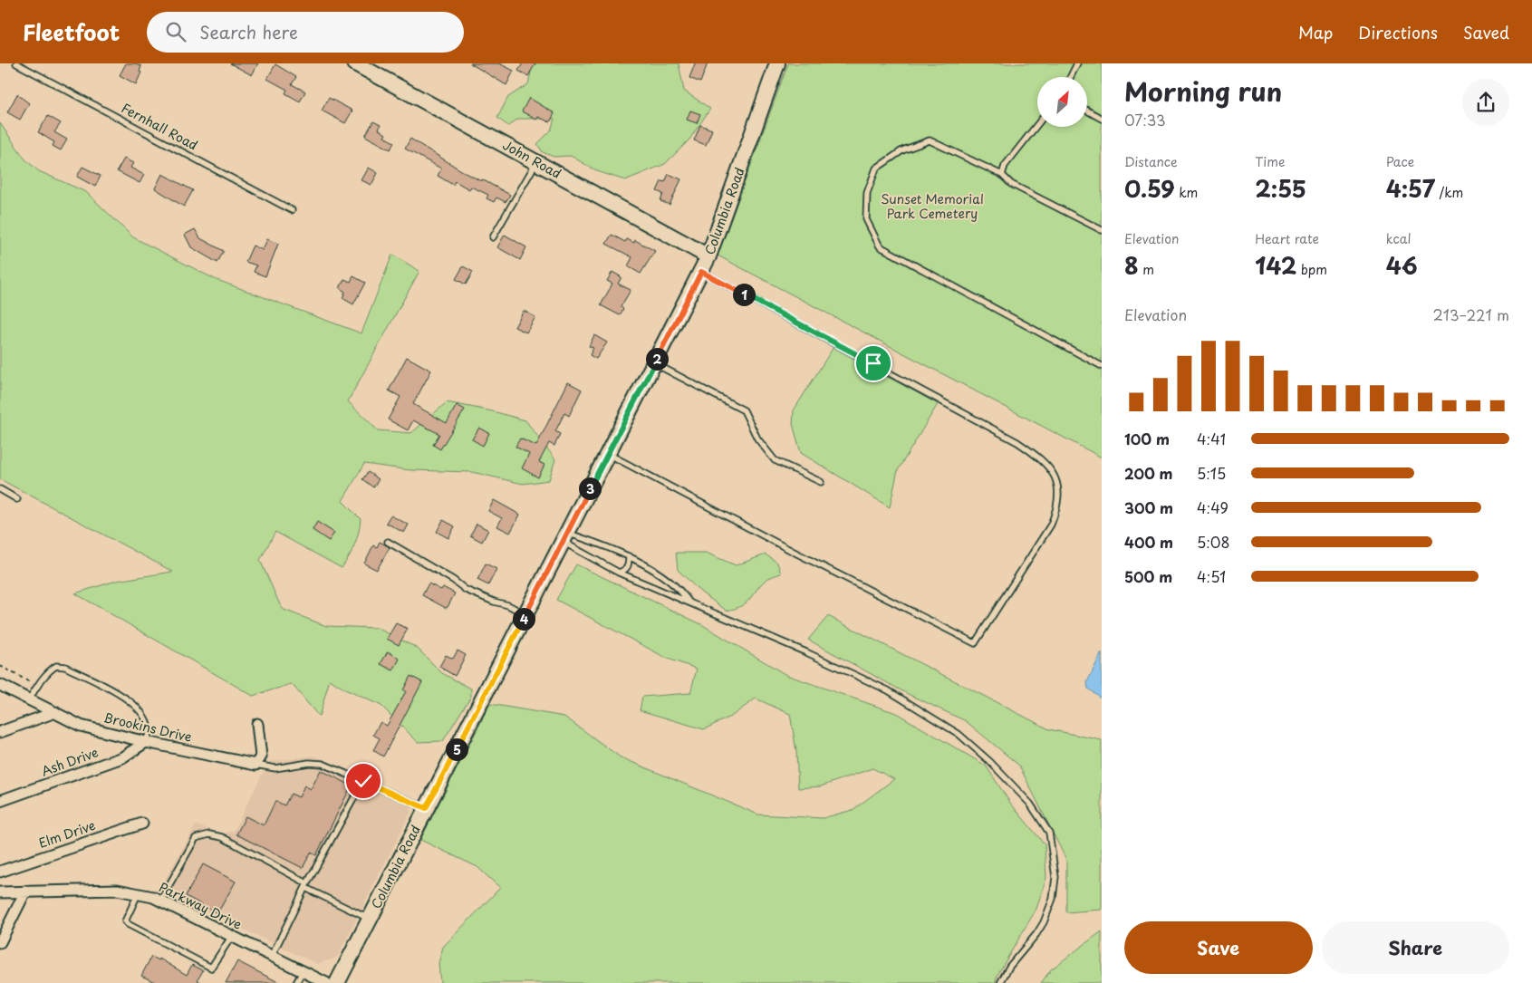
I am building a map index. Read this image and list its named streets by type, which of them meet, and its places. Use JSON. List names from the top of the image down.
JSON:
{
  "streets": {
    "main road": ["John Road", "Columbia Road"],
    "street": [
      "Brookins Drive",
      "Ash Drive",
      "Elm Drive",
      "Parkway Drive"
    ],
    "lane": ["Fernhall Road"]
  },
  "crossings": [
    ["John Road", "Columbia Road"],
    ["Brookins Drive", "Ash Drive"]
  ],
  "parks": ["Sunset Memorial Park Cemetery"],
  "north": "top right",
  "page": {
    "header": "Fleetfoot",
    "search": "Search here",
    "nav": ["Map", "Directions", "Saved"],
    "heading": ["Morning run", "07:33"],
    "stats": [
      ["Distance", "0.59 km"],
      ["Time", "2:55"],
      ["Pace", "4:57 /km"],
      ["Elevation", "8 m"],
      ["Heart rate", "142 bpm"],
      ["kcal", "46"]
    ],
    "pins": [
      "1",
      "2",
      "3",
      "4",
      "5"
    ],
    "chart": ["Elevation", "213–221 m"],
    "list": [
      {
        "name": "100 m",
        "note": "4:41"
      },
      {
        "name": "200 m",
        "note": "5:15"
      },
      {
        "name": "300 m",
        "note": "4:49"
      },
      {
        "name": "400 m",
        "note": "5:08"
      },
      {
        "name": "500 m",
        "note": "4:51"
      }
    ],
    "buttons": ["Save", "Share"]
  }
}
